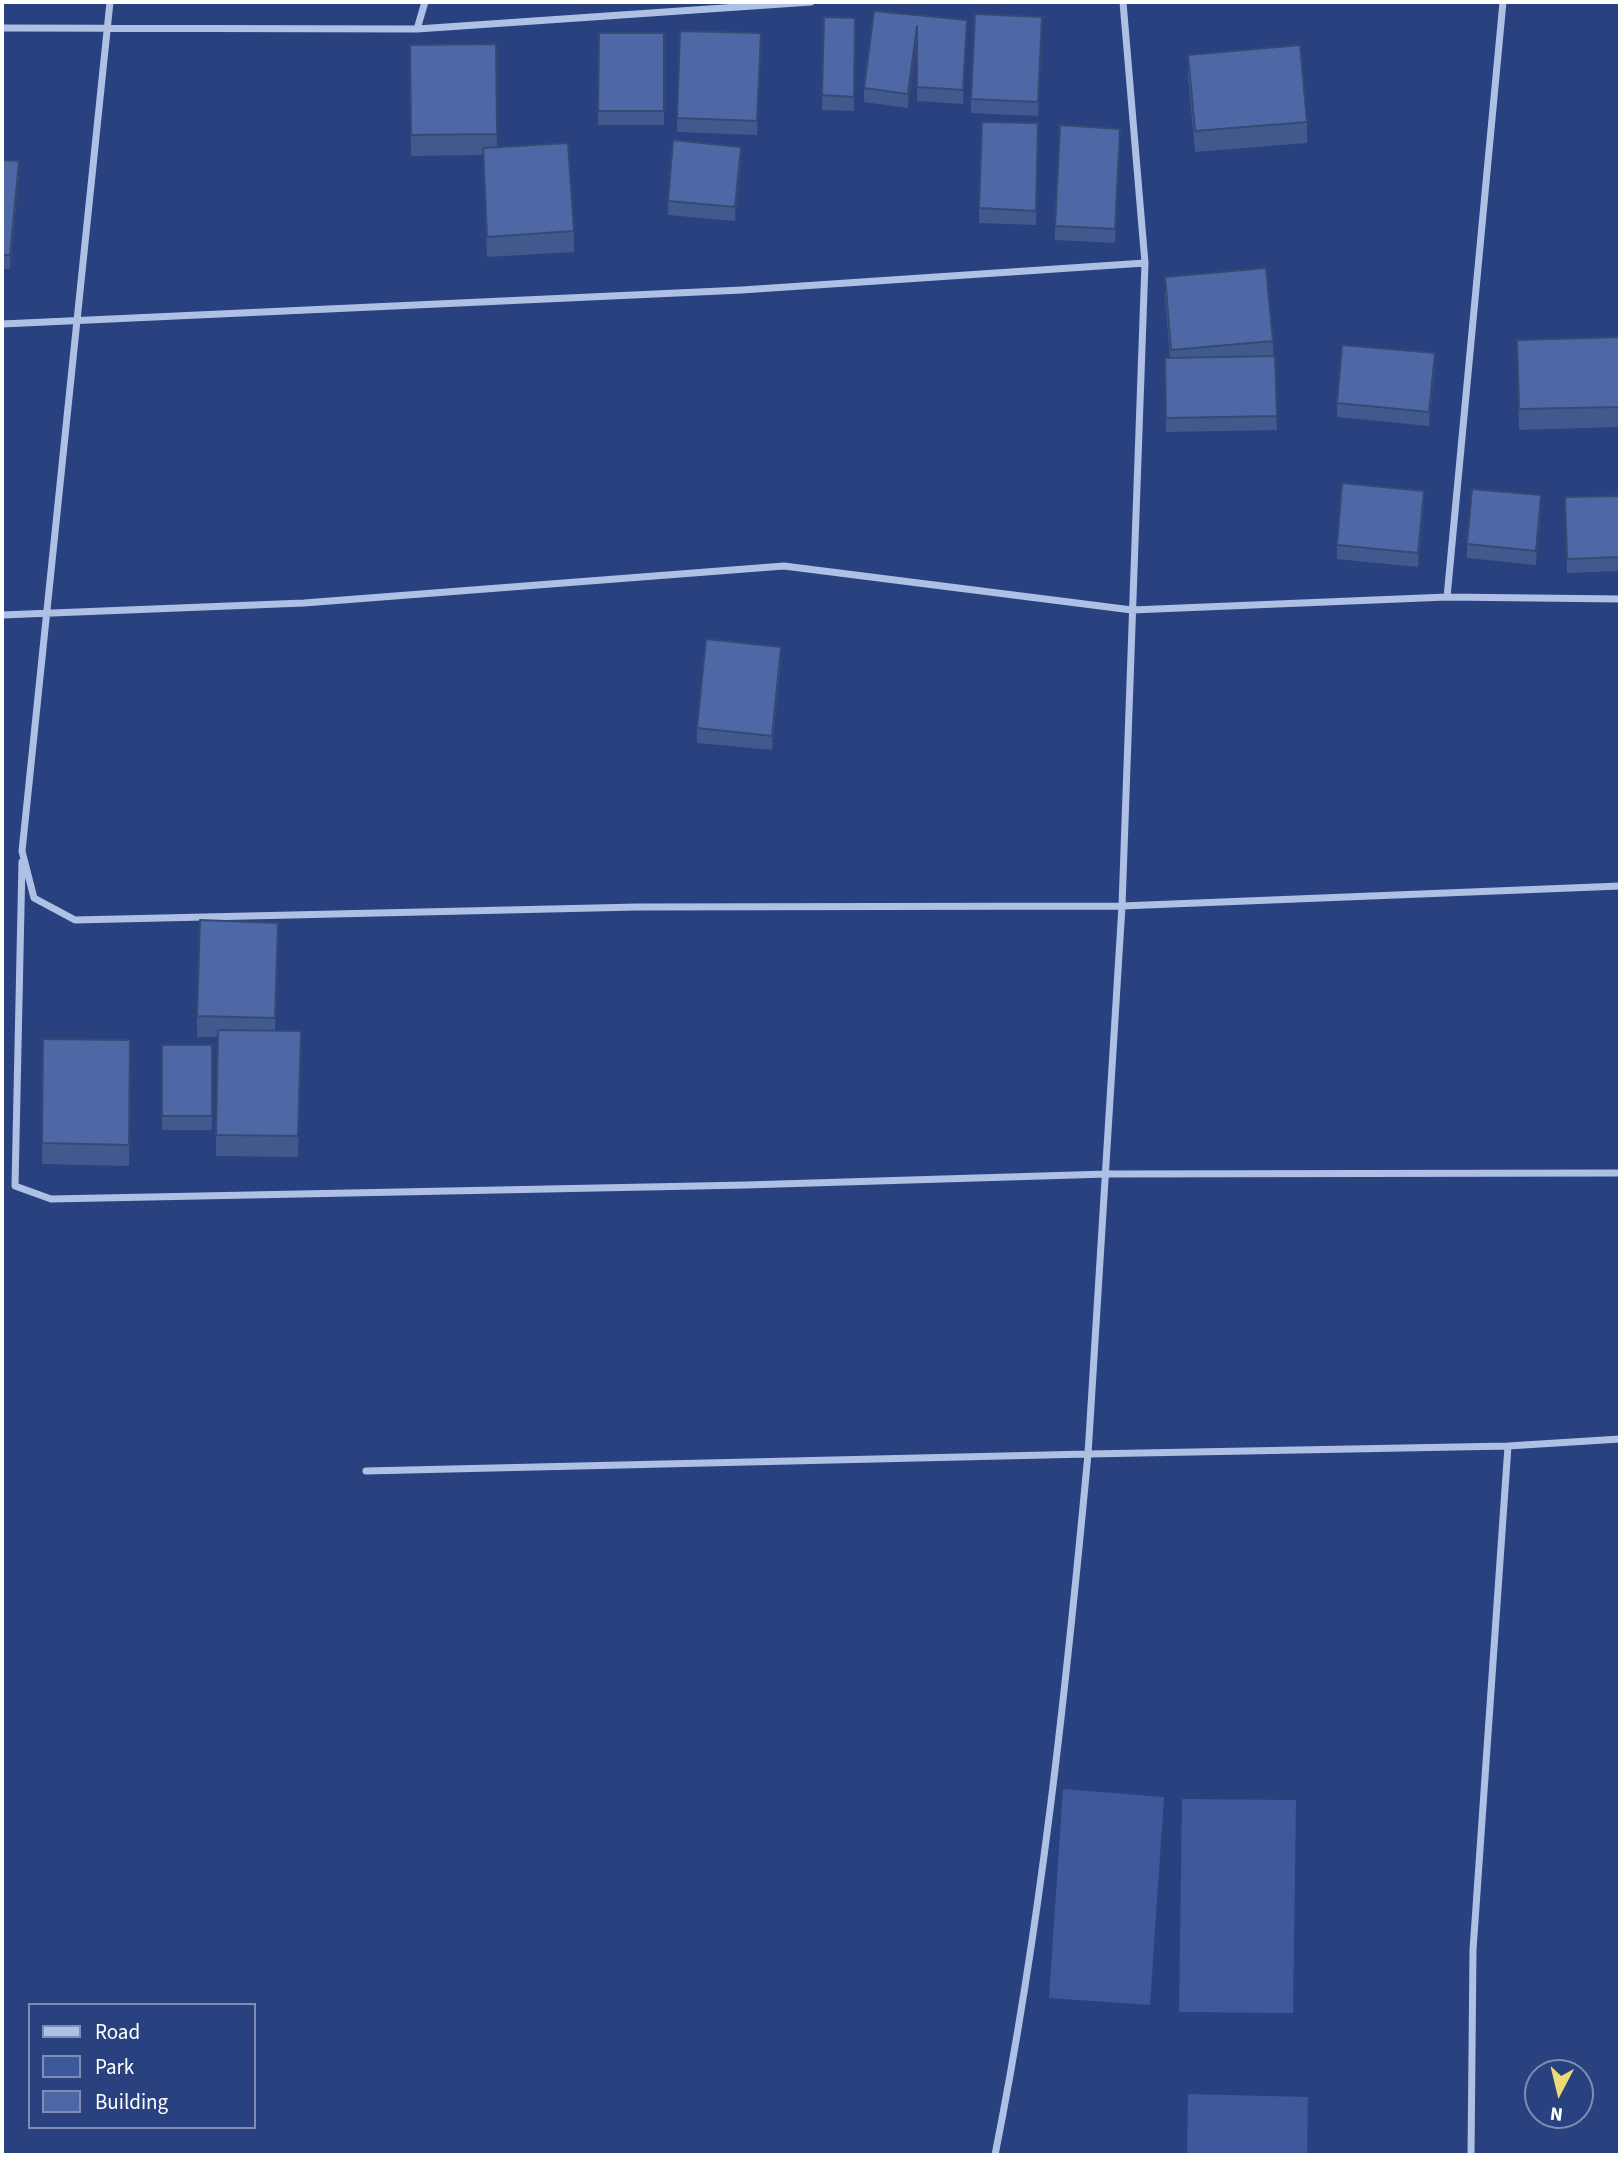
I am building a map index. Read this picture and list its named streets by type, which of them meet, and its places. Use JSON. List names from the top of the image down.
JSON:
{
  "legend": ["Road", "Park", "Building"],
  "north": "bottom"
}
